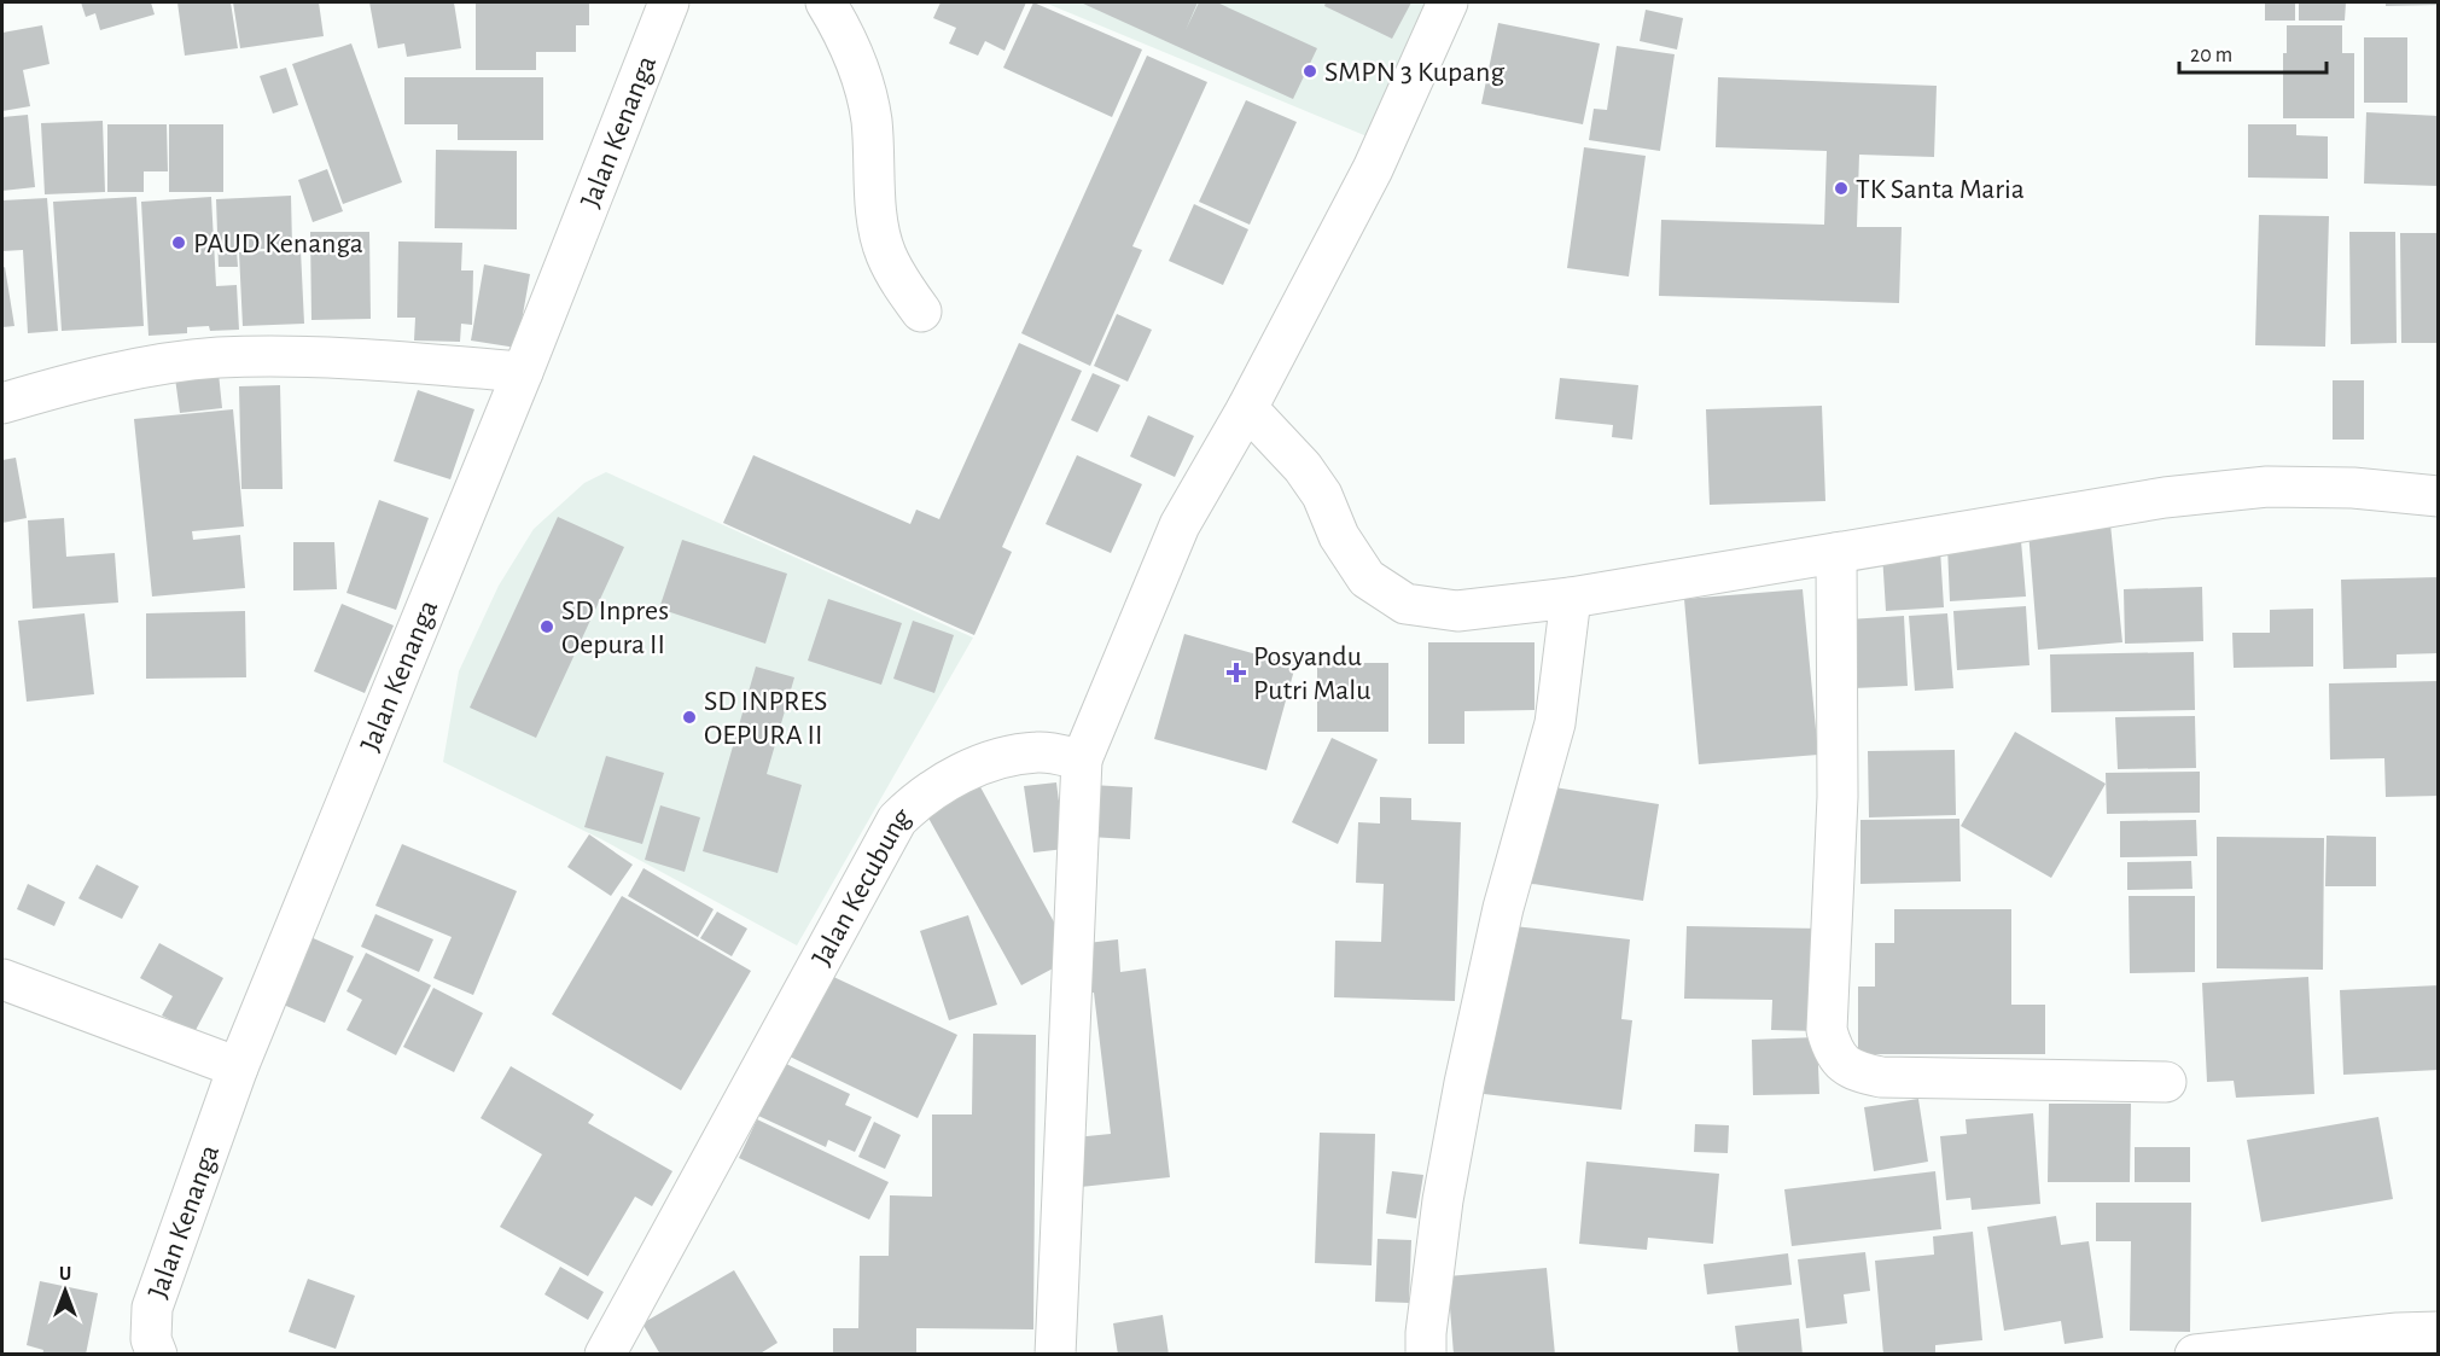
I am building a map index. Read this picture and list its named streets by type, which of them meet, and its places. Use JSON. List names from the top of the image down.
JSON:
{
  "streets": {
    "street": ["Jalan Kenanga", "Jalan Kecubung"]
  },
  "places": {
    "other": [
      "SMPN 3 Kupang",
      "TK Santa Maria",
      "PAUD Kenanga",
      "SD Inpres Oepura II",
      "SD INPRES OEPURA II"
    ],
    "health": ["Posyandu Putri Malu"]
  },
  "scale_bar": "20 m",
  "north": "top"
}
